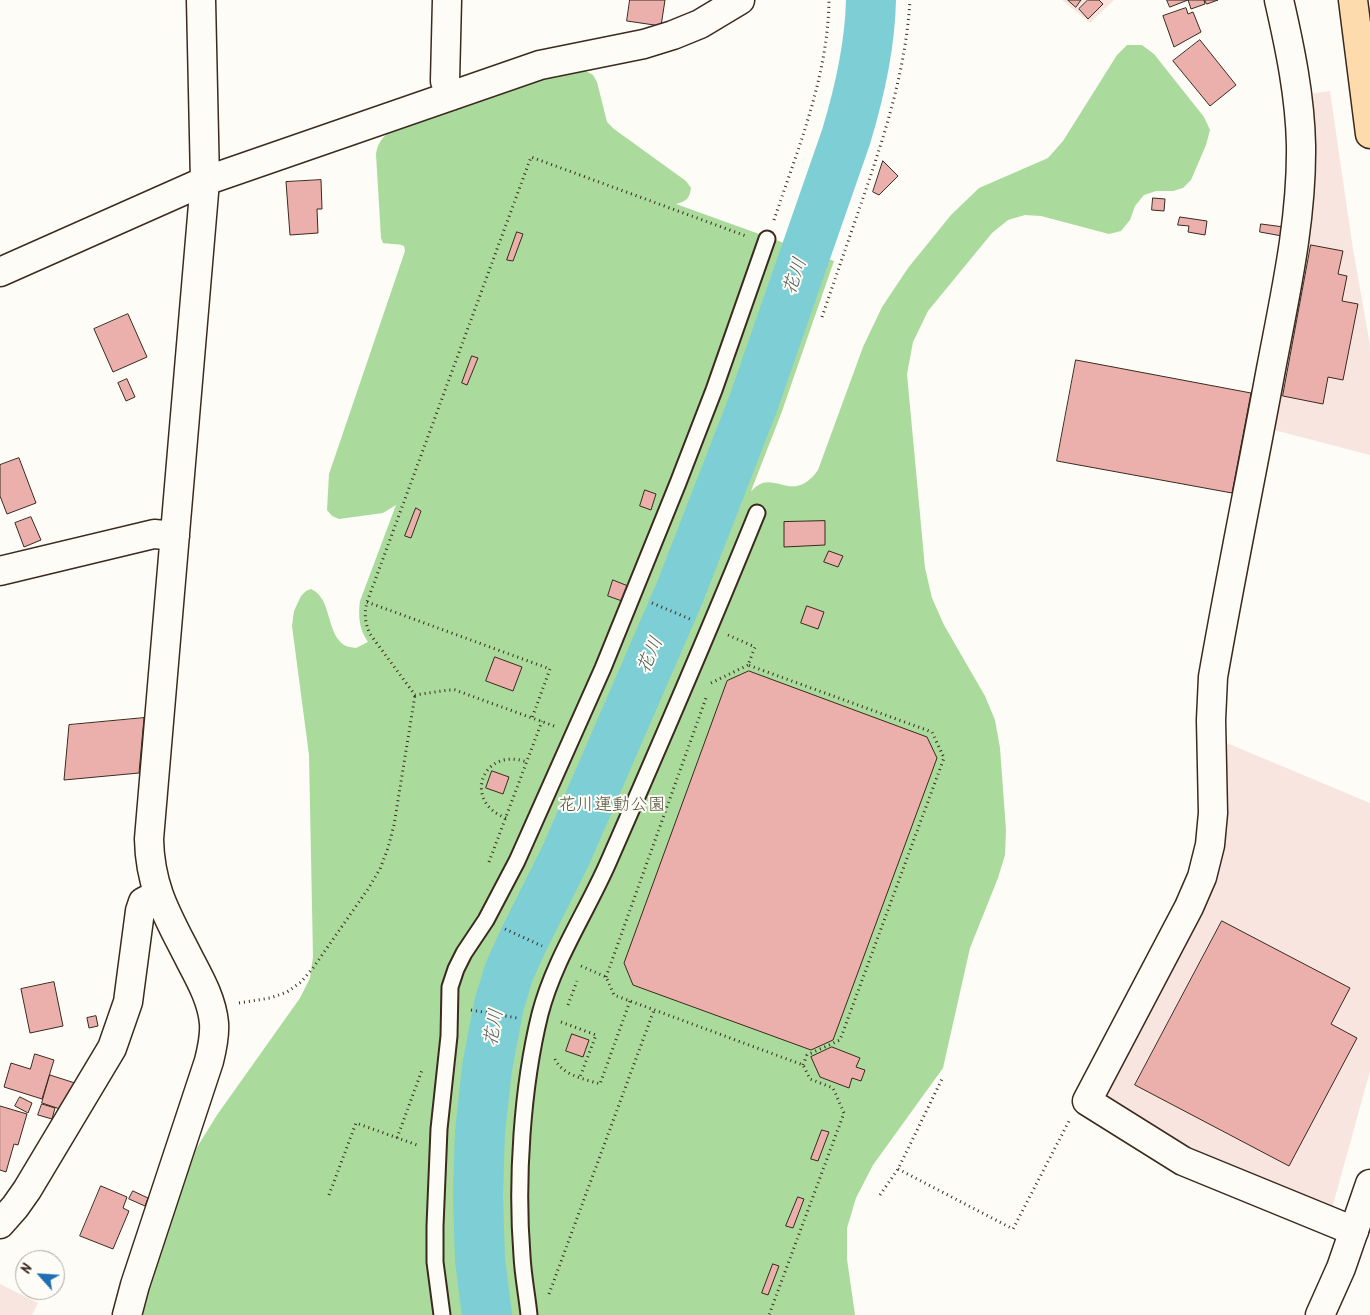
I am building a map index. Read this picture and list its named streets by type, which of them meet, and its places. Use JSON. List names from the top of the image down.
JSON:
{
  "water": ["花川"],
  "parks": ["花川運動公園"],
  "north": "top left"
}
